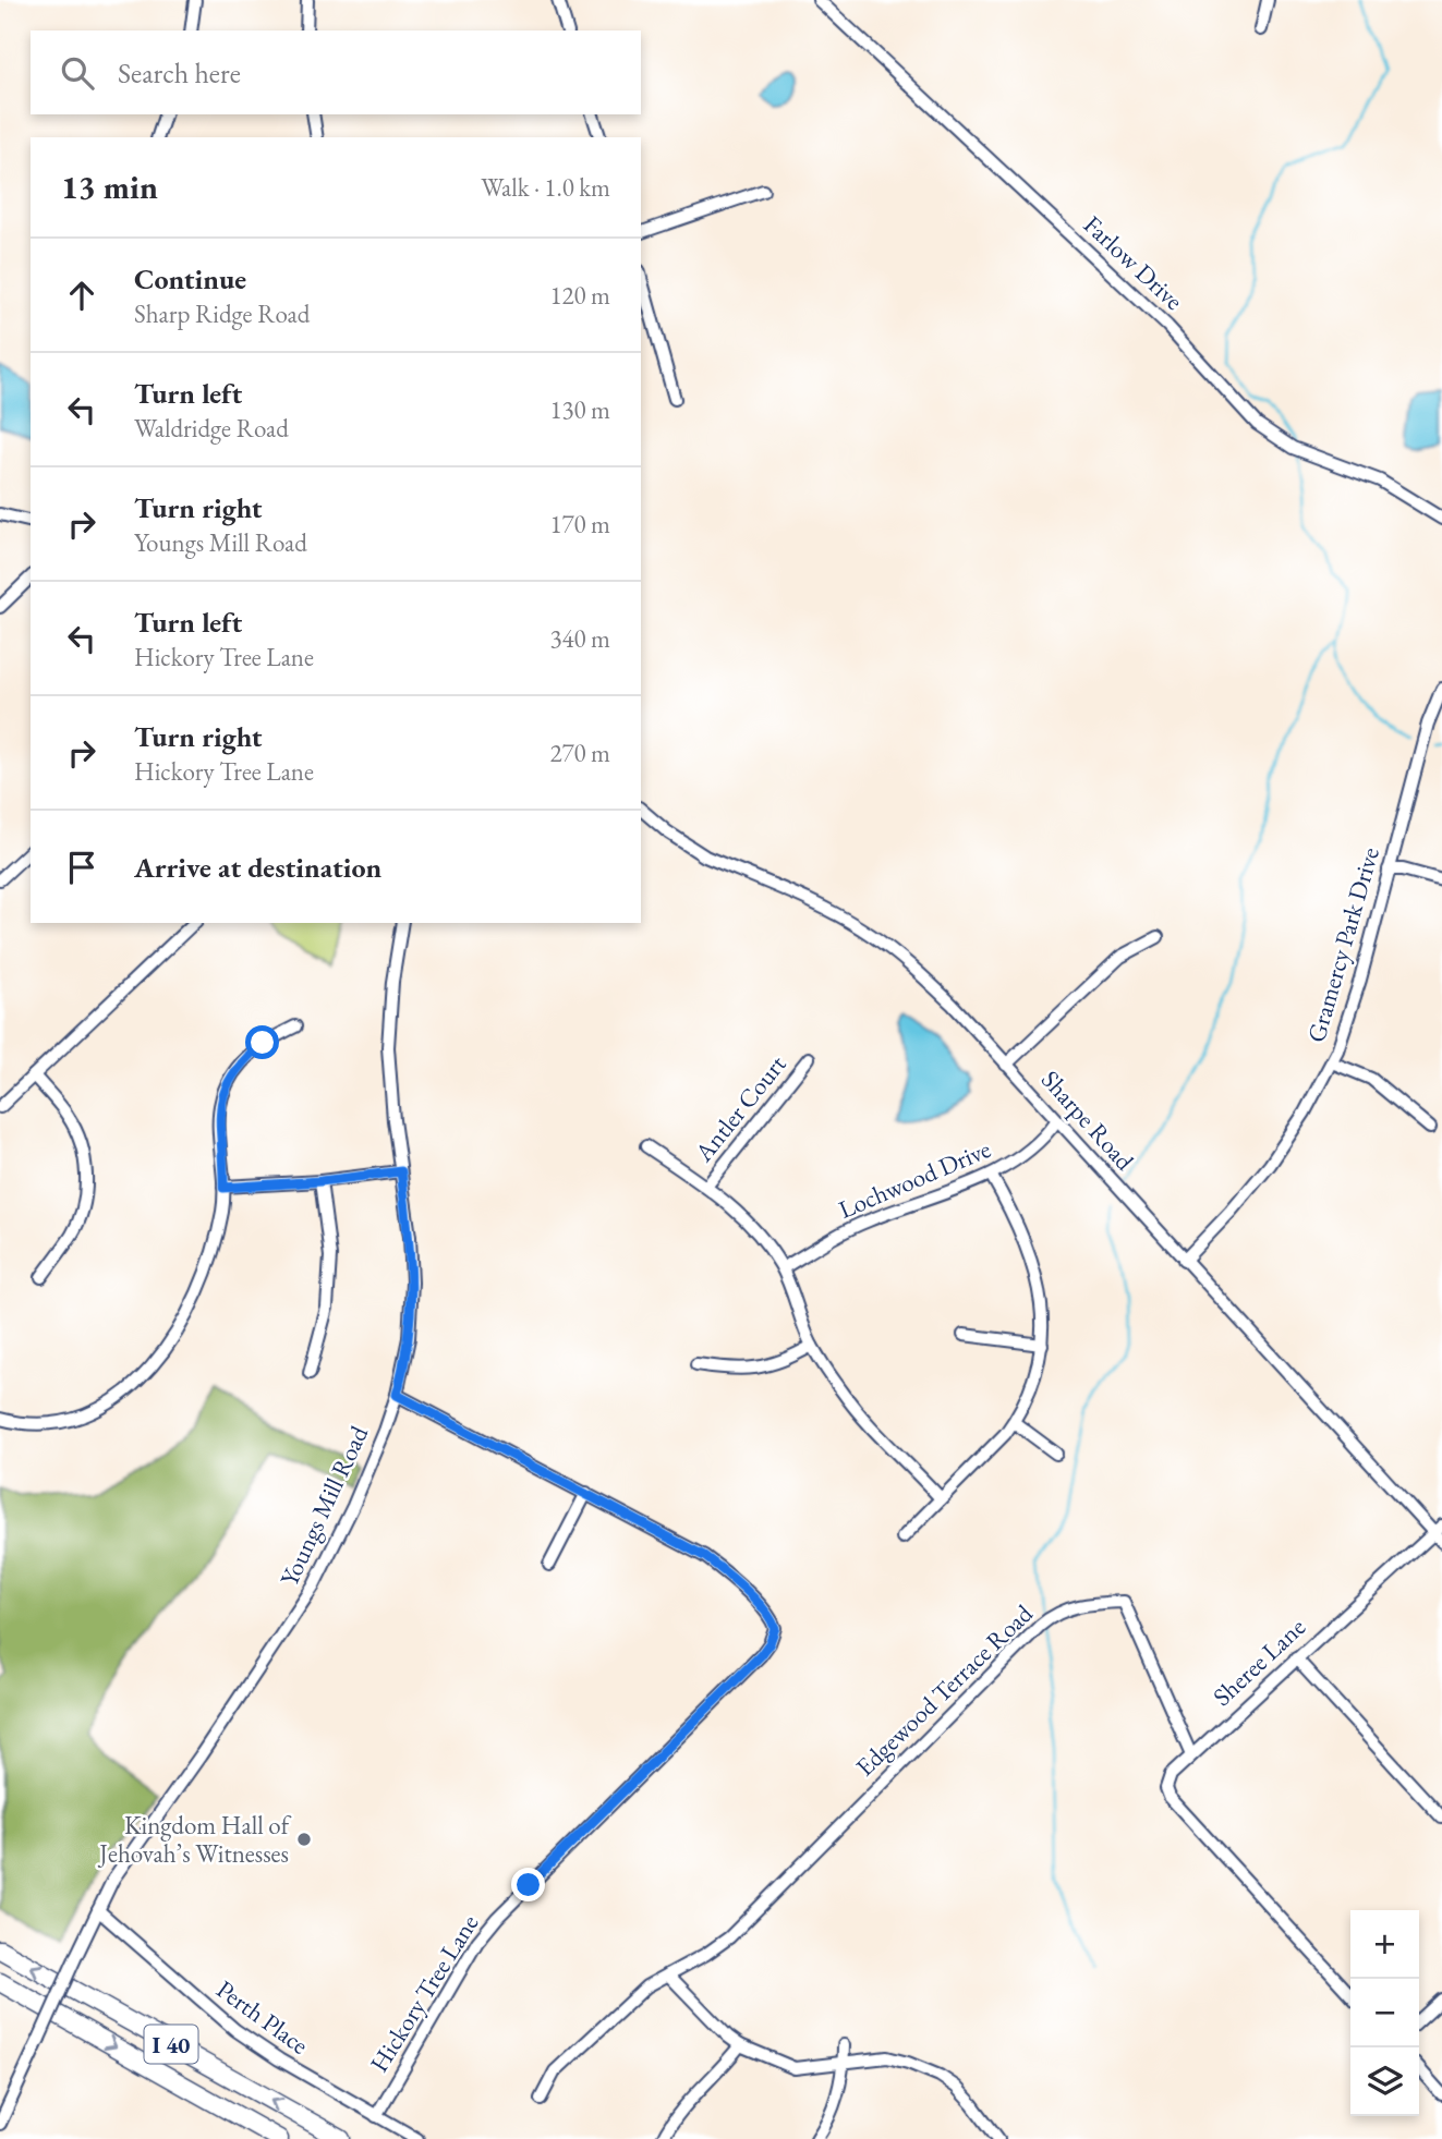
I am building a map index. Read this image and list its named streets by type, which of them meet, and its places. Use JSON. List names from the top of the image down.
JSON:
{
  "streets": {
    "highway": ["I 40"],
    "street": [
      "Farlow Drive",
      "Gramercy Park Drive",
      "Antler Court",
      "Sharpe Road",
      "Lochwood Drive",
      "Youngs Mill Road",
      "Sheree Lane",
      "Edgewood Terrace Road",
      "Hickory Tree Lane",
      "Perth Place"
    ]
  },
  "crossings": [
    ["Gramercy Park Drive", "Sharpe Road"],
    ["Sharpe Road", "Lochwood Drive"],
    ["Sharpe Road", "Sheree Lane"],
    ["Youngs Mill Road", "Hickory Tree Lane"],
    ["Youngs Mill Road", "Perth Place"],
    ["Sheree Lane", "Edgewood Terrace Road"],
    ["Hickory Tree Lane", "Perth Place"]
  ],
  "places": ["Kingdom Hall of Jehovah’s Witnesses"],
  "page": {
    "search": "Search here",
    "heading": ["13 min", "Walk · 1.0 km"],
    "list": [
      ["Continue", "Sharp Ridge Road", "120 m"],
      ["Turn left", "Waldridge Road", "130 m"],
      ["Turn right", "Youngs Mill Road", "170 m"],
      ["Turn left", "Hickory Tree Lane", "340 m"],
      ["Turn right", "Hickory Tree Lane", "270 m"],
      "Arrive at destination"
    ],
    "map_buttons": ["+", "−"]
  }
}
